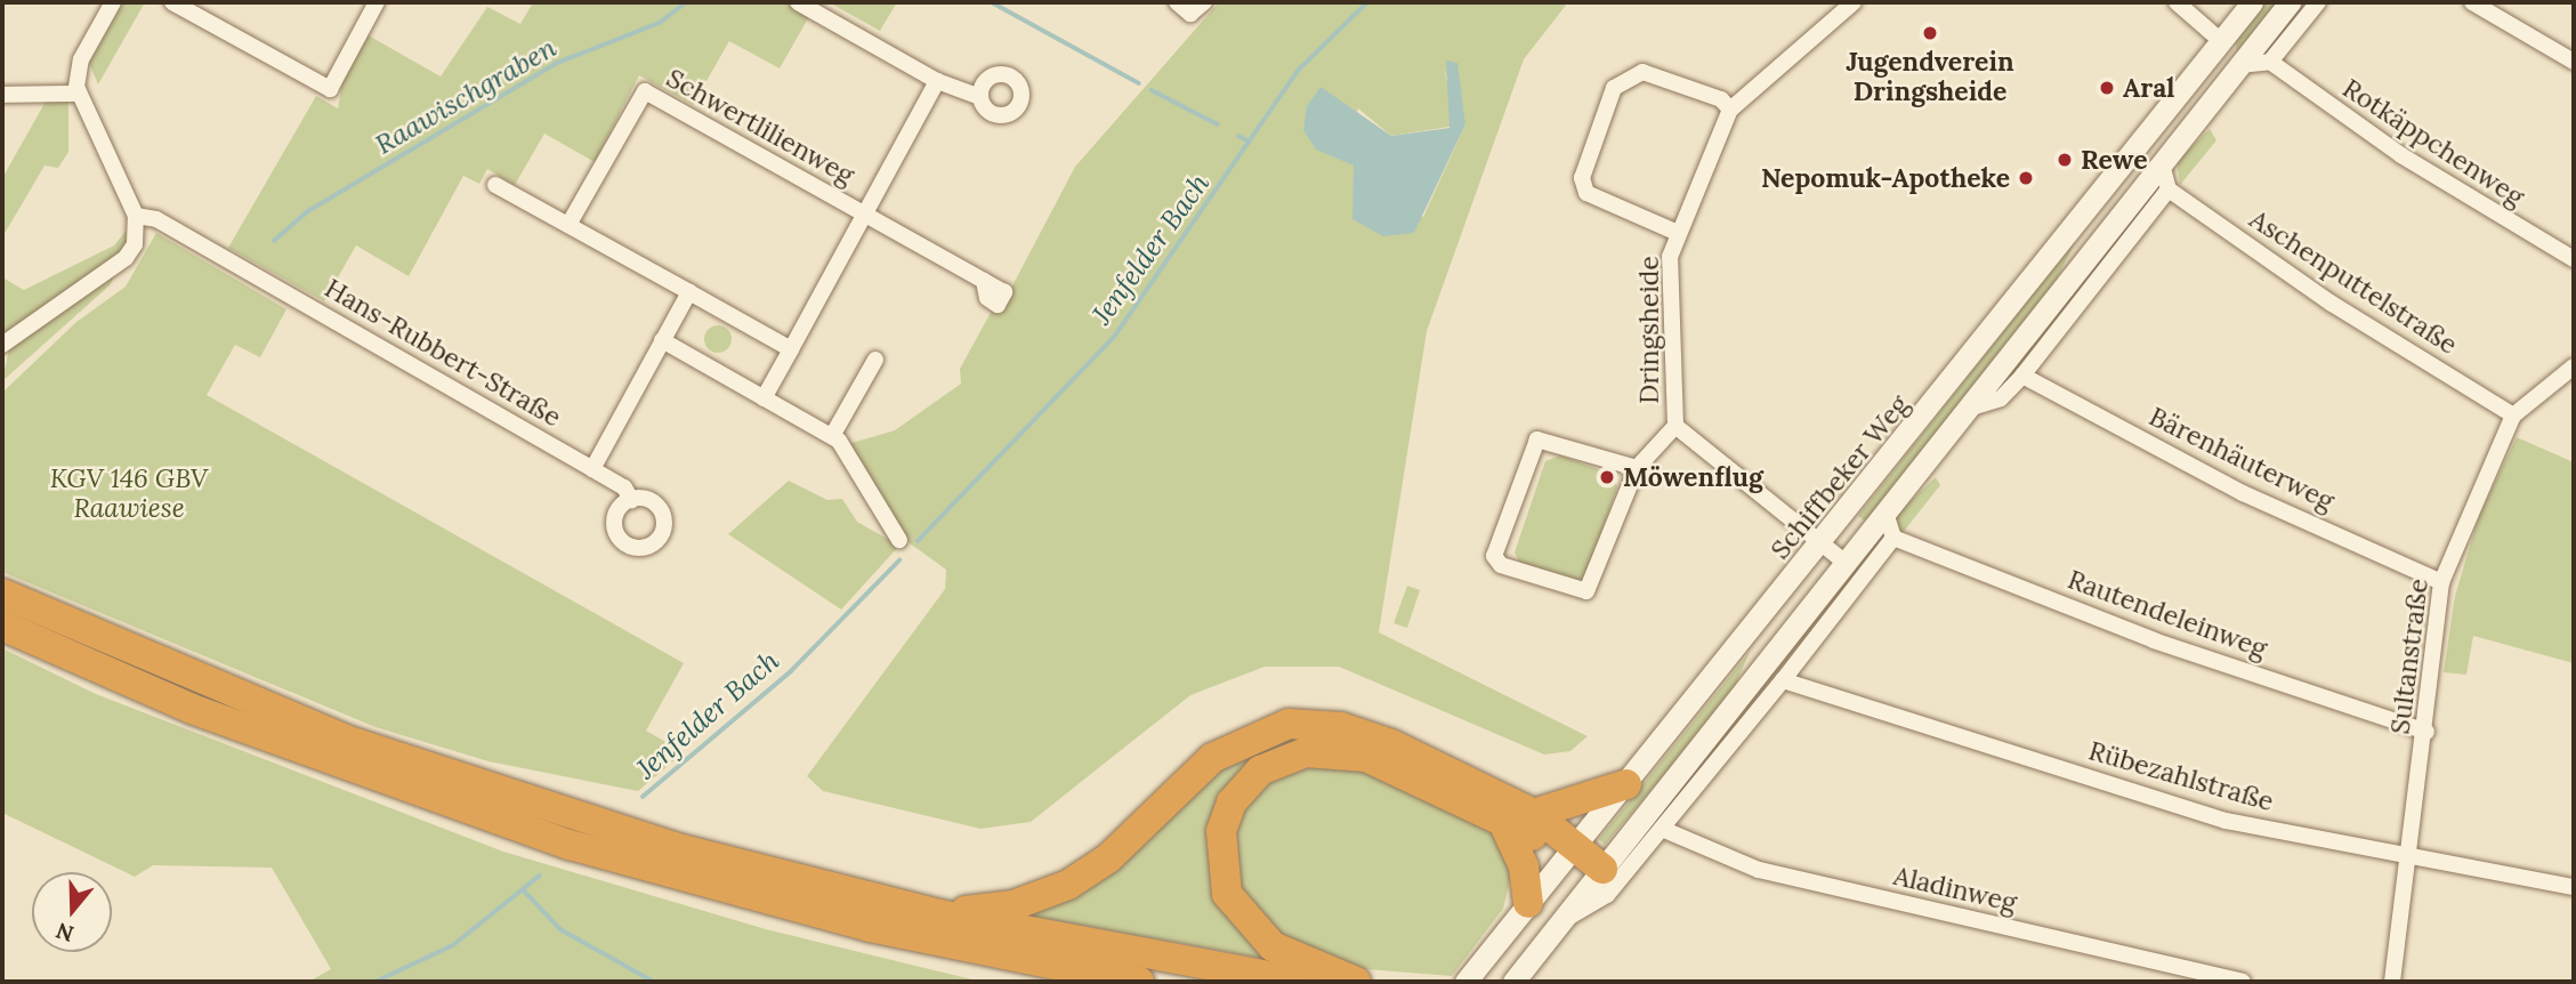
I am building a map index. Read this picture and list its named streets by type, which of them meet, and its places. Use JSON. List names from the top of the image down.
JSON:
{
  "streets": {
    "main road": ["Schiffbeker Weg"],
    "street": [
      "Schwertlilienweg",
      "Rotkäppchenweg",
      "Aschenputtelstraße",
      "Dringsheide",
      "Hans-Rubbert-Straße",
      "Bärenhäuterweg",
      "Rautendeleinweg",
      "Sultanstraße",
      "Rübezahlstraße",
      "Aladinweg"
    ]
  },
  "crossings": [
    ["Aschenputtelstraße", "Sultanstraße"],
    ["Dringsheide", "Schiffbeker Weg"],
    ["Bärenhäuterweg", "Sultanstraße"],
    ["Rautendeleinweg", "Sultanstraße"],
    ["Sultanstraße", "Rübezahlstraße"]
  ],
  "water": ["Raawischgraben", "Jenfelder Bach"],
  "parks": ["KGV 146 GBV Raawiese"],
  "places": [
    "Jugendverein Dringsheide",
    "Aral",
    "Rewe",
    "Nepomuk-Apotheke",
    "Möwenflug"
  ],
  "north": "bottom"
}
